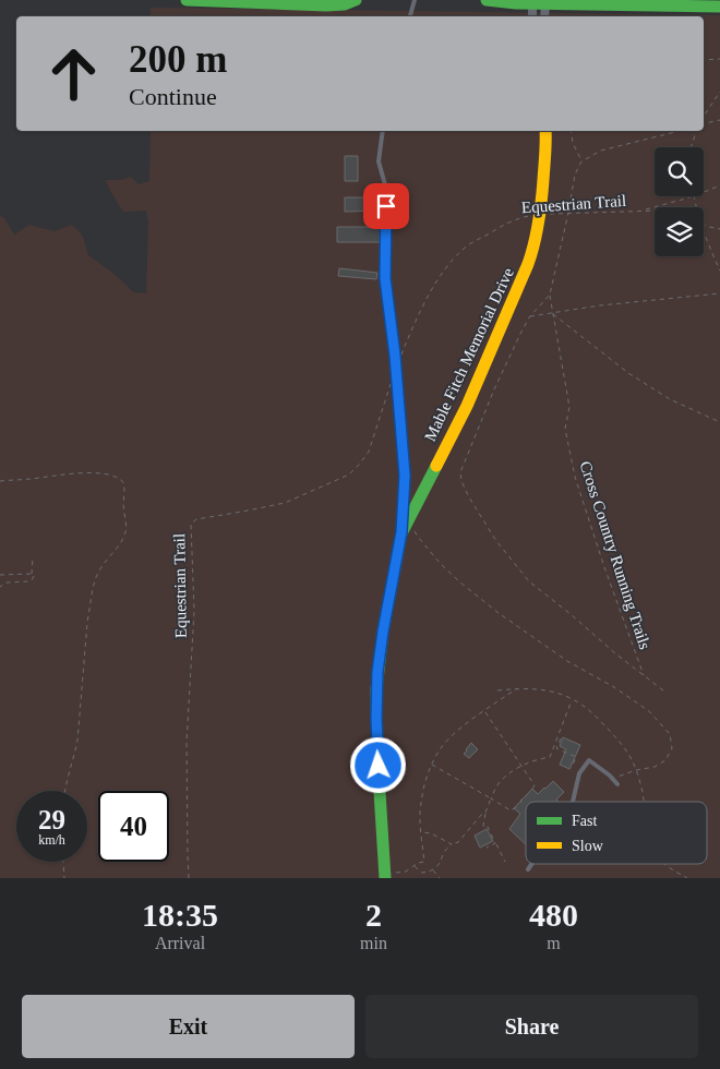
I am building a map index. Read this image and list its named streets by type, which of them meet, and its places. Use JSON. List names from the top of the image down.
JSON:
{
  "streets": {
    "street": ["Mable Fitch Memorial Drive"],
    "path": ["Equestrian Trail", "Cross Country Running Trails"]
  },
  "crossings": [
    ["Equestrian Trail", "Mable Fitch Memorial Drive"],
    ["Equestrian Trail", "Cross Country Running Trails"]
  ],
  "legend": ["Fast", "Slow"],
  "page": {
    "turn": ["200 m", "Continue"],
    "speed": "29 km/h",
    "limit": "40",
    "eta": [
      "18:35",
      "Arrival",
      "2",
      "min",
      "480",
      "m"
    ],
    "buttons": ["Exit", "Share"]
  }
}
